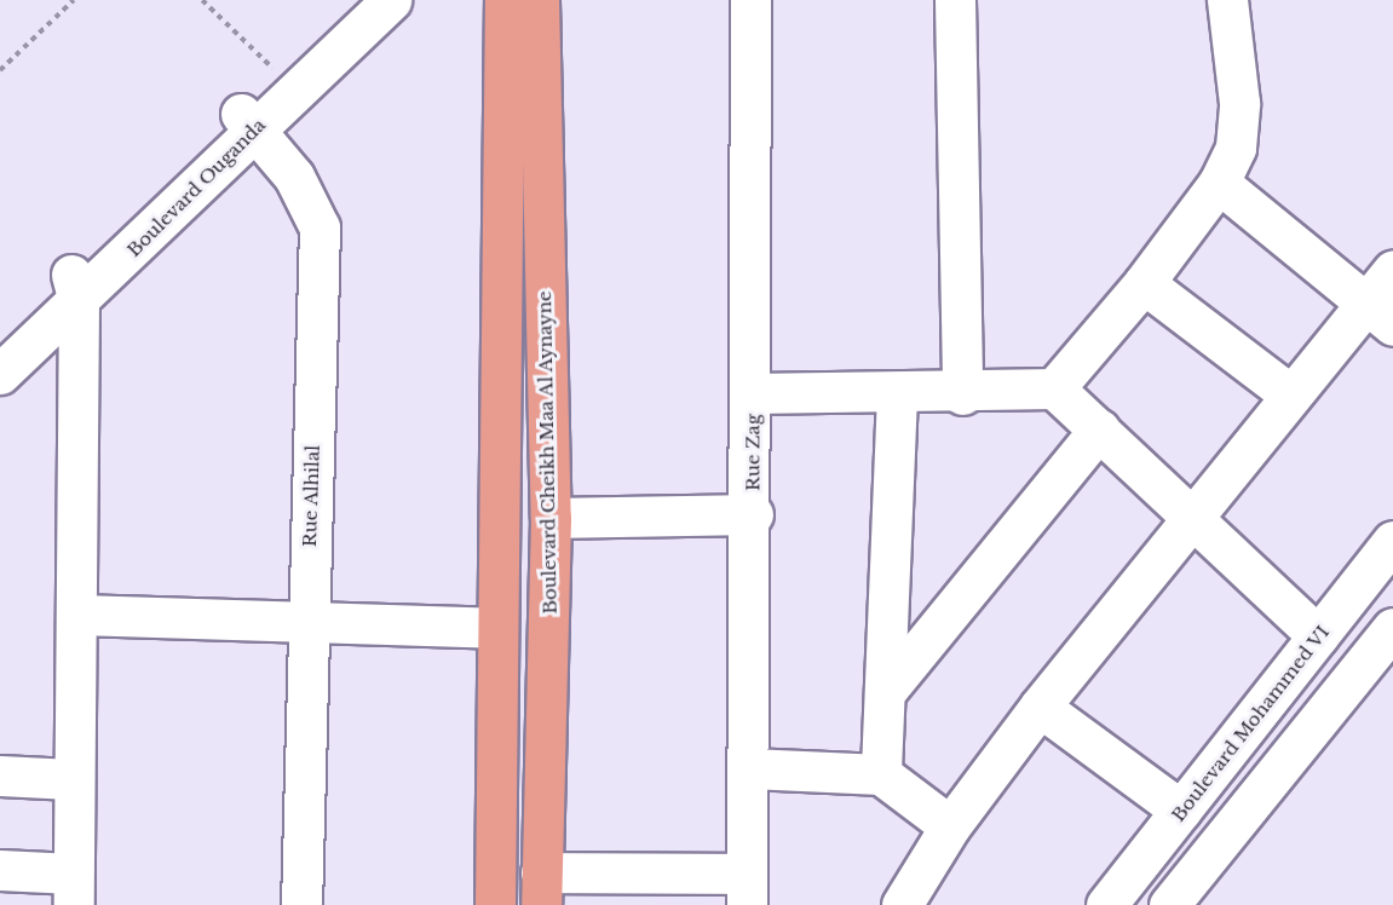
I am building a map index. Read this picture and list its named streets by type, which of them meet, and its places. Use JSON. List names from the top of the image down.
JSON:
{
  "streets": {
    "main road": ["Boulevard Cheikh Maa Al Aynayne"],
    "street": [
      "Boulevard Ouganda",
      "Rue Zag",
      "Rue Alhilal",
      "Boulevard Mohammed VI"
    ]
  },
  "crossings": [
    ["Boulevard Ouganda", "Rue Alhilal"]
  ]
}
